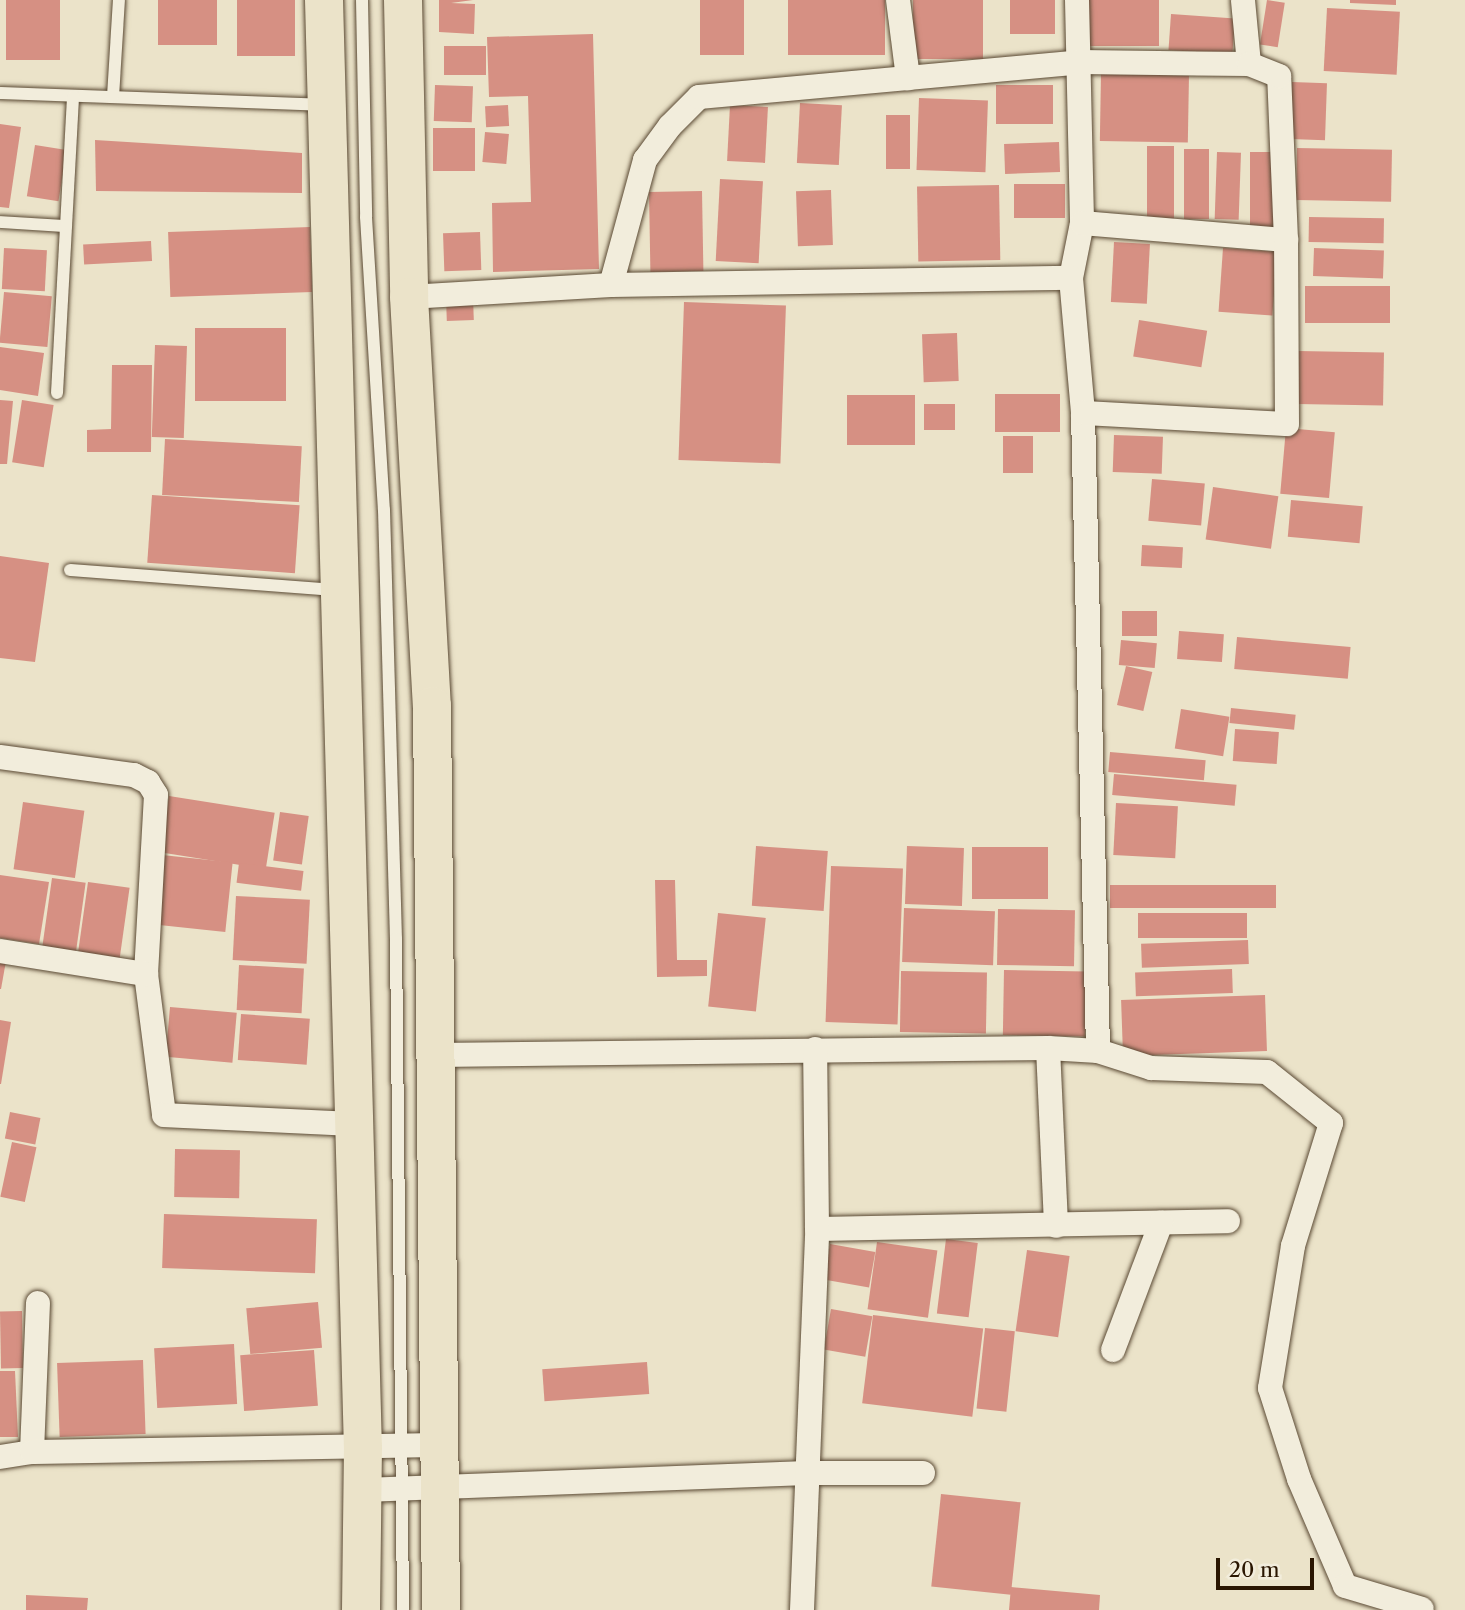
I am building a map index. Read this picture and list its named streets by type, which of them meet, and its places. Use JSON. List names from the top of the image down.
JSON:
{
  "scale_bar": "20 m"
}
